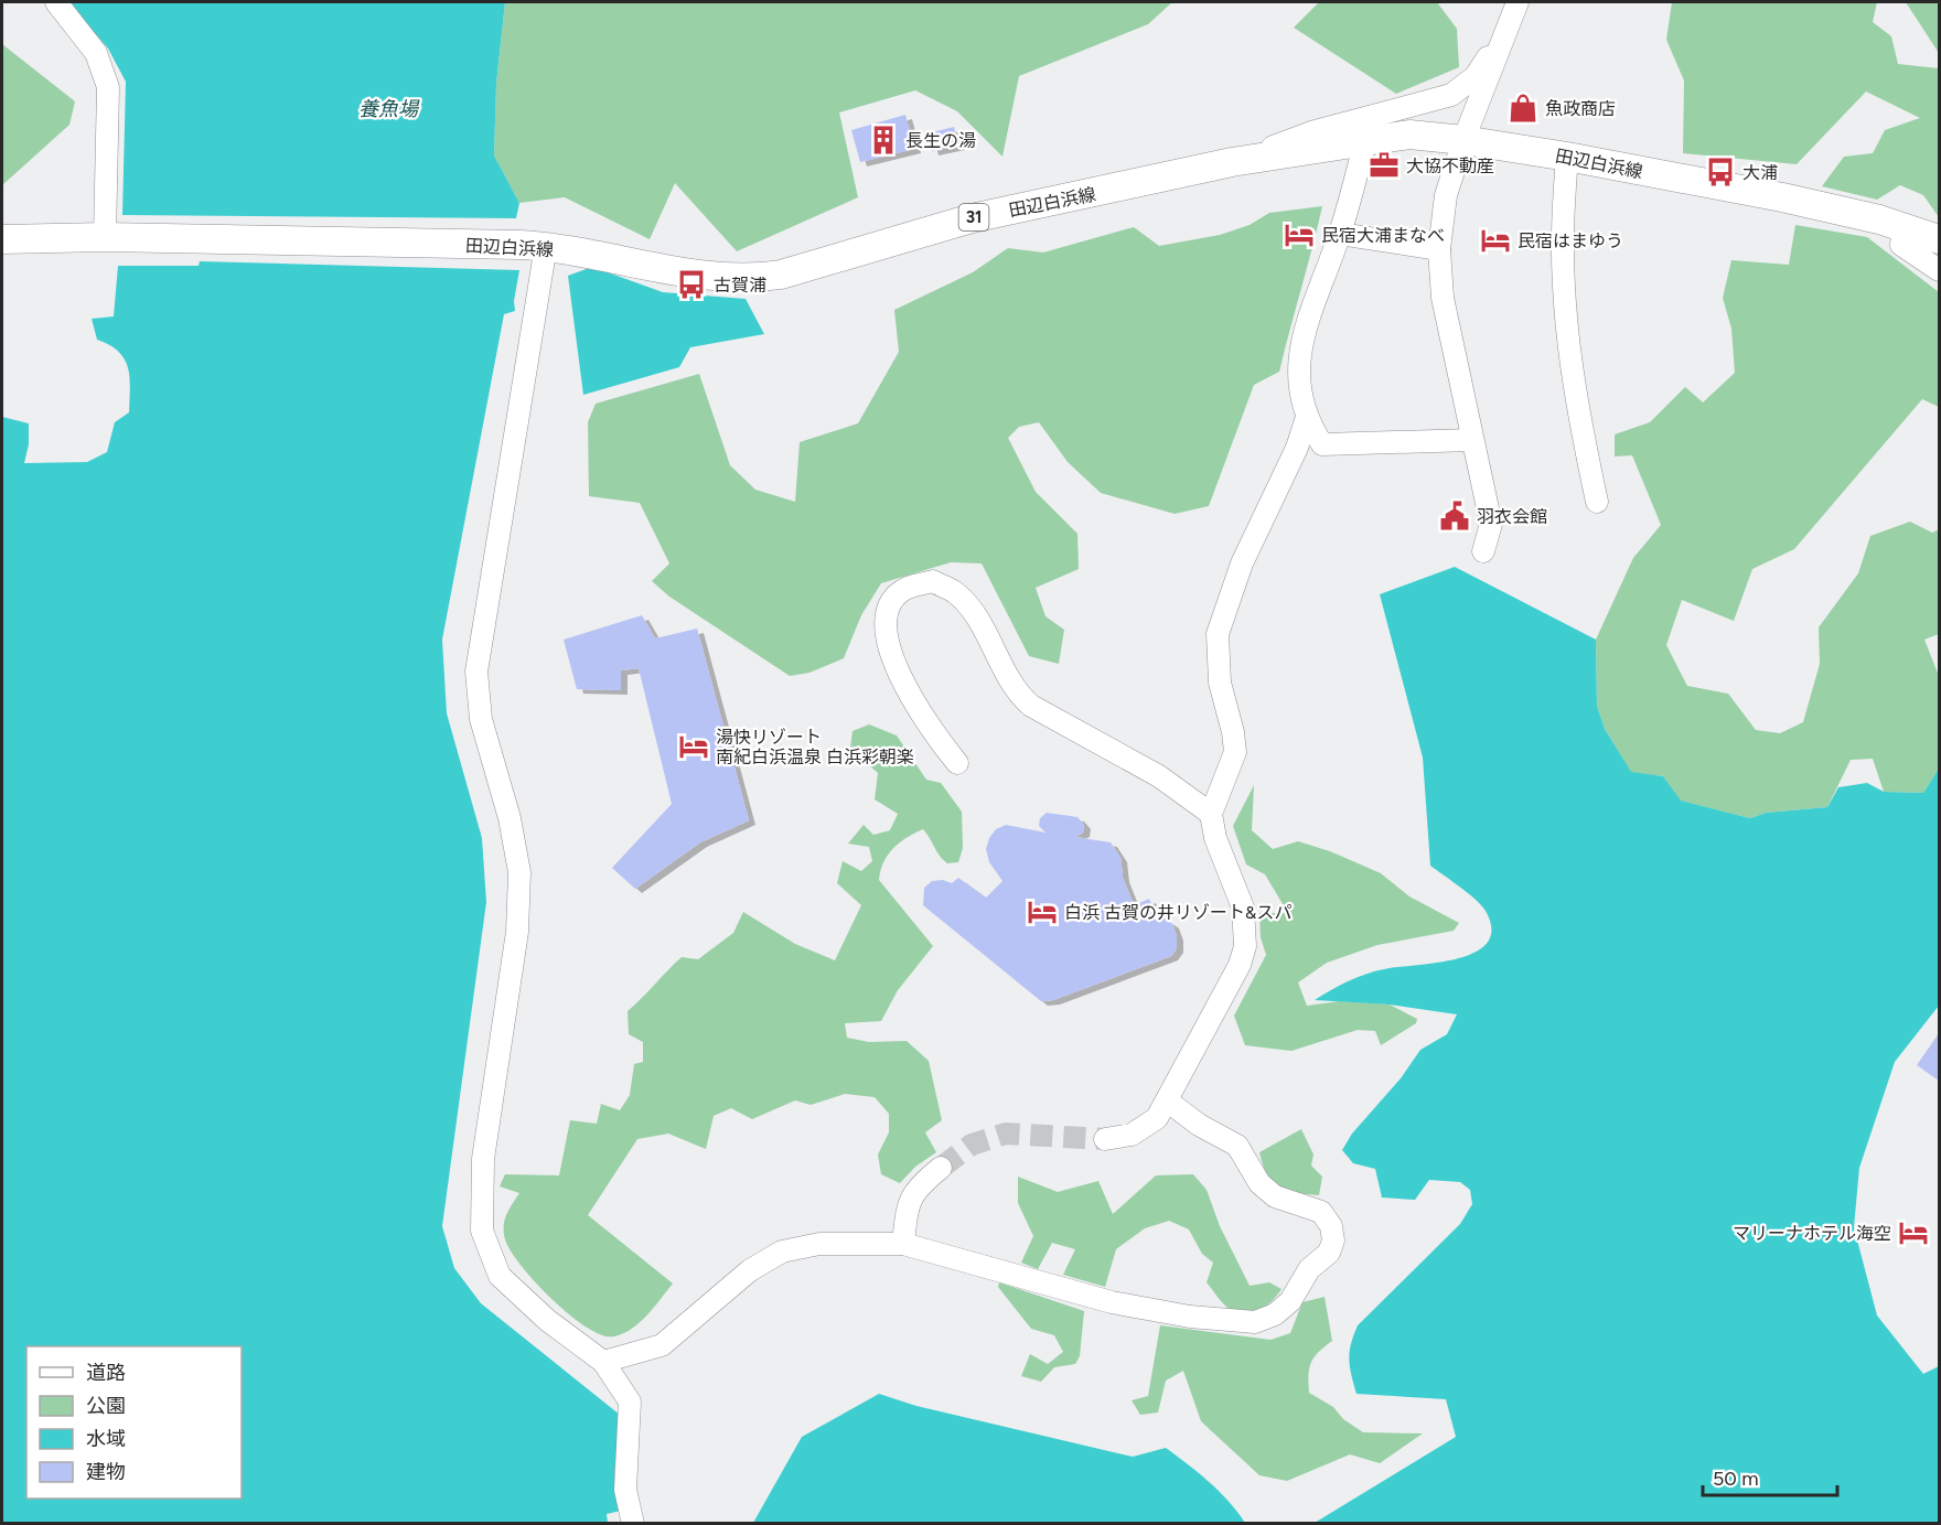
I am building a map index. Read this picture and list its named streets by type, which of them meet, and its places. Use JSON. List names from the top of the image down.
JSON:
{
  "streets": {
    "main road": ["田辺白浜線", "31"]
  },
  "water": ["養魚場"],
  "places": {
    "shop": ["魚政商店"],
    "building": ["長生の湯"],
    "office": ["大協不動産"],
    "bus stop": ["大浦", "古賀浦"],
    "hotel": [
      "民宿大浦まなべ",
      "民宿はまゆう",
      "湯快リゾート 南紀白浜温泉 白浜彩朝楽",
      "白浜 古賀の井リゾート&スパ",
      "マリーナホテル海空"
    ],
    "public building": ["羽衣会館"]
  },
  "legend": [
    "道路",
    "公園",
    "水域",
    "建物"
  ],
  "scale_bar": "50 m"
}
